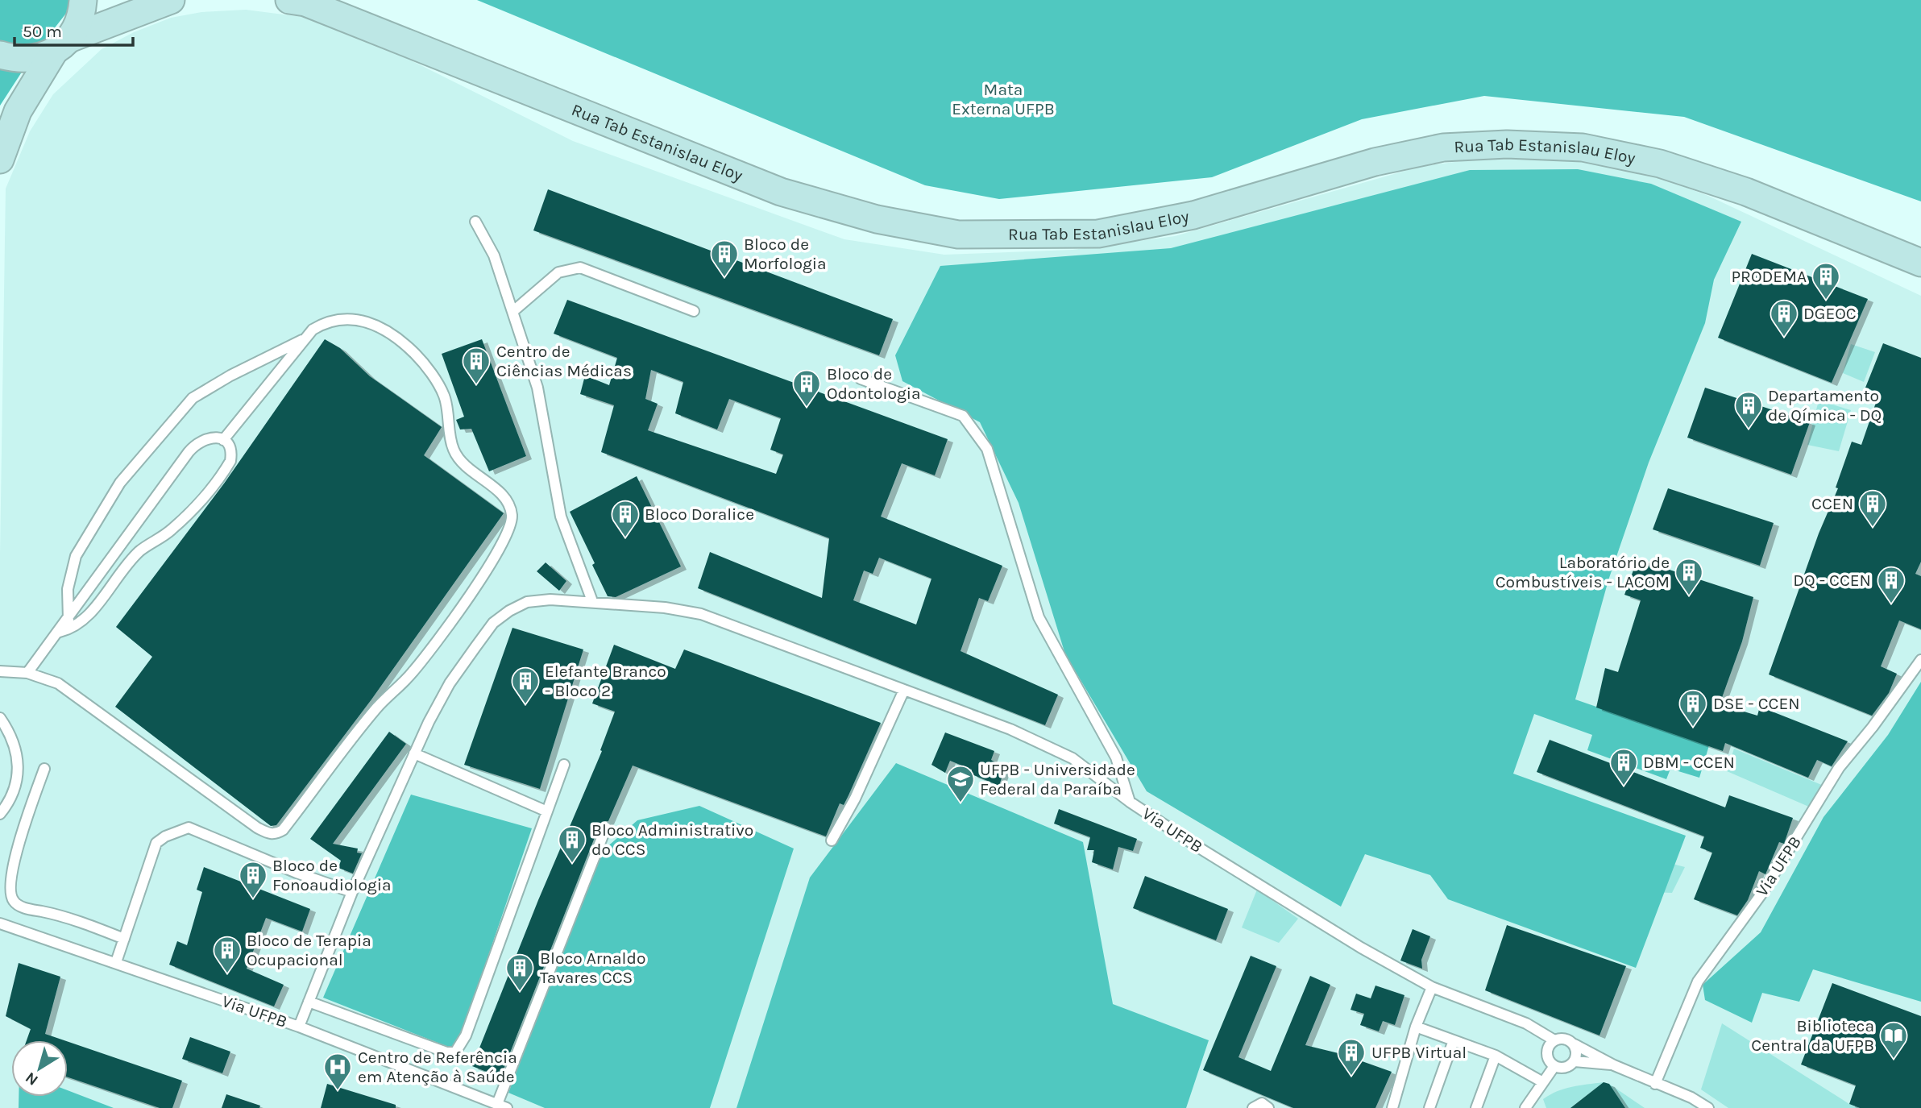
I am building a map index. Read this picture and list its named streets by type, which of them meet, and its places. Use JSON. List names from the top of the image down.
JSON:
{
  "streets": {
    "street": ["Rua Tab Estanislau Eloy"],
    "lane": ["Via UFPB"]
  },
  "parks": ["Mata Externa UFPB"],
  "places": {
    "building": [
      "Bloco de Morfologia",
      "PRODEMA",
      "DGEOC",
      "Centro de Ciências Médicas",
      "Bloco de Odontologia",
      "Departamento de Qímica - DQ",
      "CCEN",
      "Bloco Doralice",
      "Laboratório de Combustíveis - LACOM",
      "DQ - CCEN",
      "Elefante Branco - Bloco 2",
      "DSE - CCEN",
      "DBM - CCEN",
      "Bloco Administrativo do CCS",
      "Bloco de Fonoaudiologia",
      "Bloco de Terapia Ocupacional",
      "Bloco Arnaldo Tavares CCS",
      "UFPB Virtual"
    ],
    "school or university": ["UFPB - Universidade Federal da Paraíba"],
    "library": ["Biblioteca Central da UFPB"],
    "hospital": ["Centro de Referência em Atenção à Saúde"]
  },
  "scale_bar": "50 m",
  "north": "bottom left"
}
